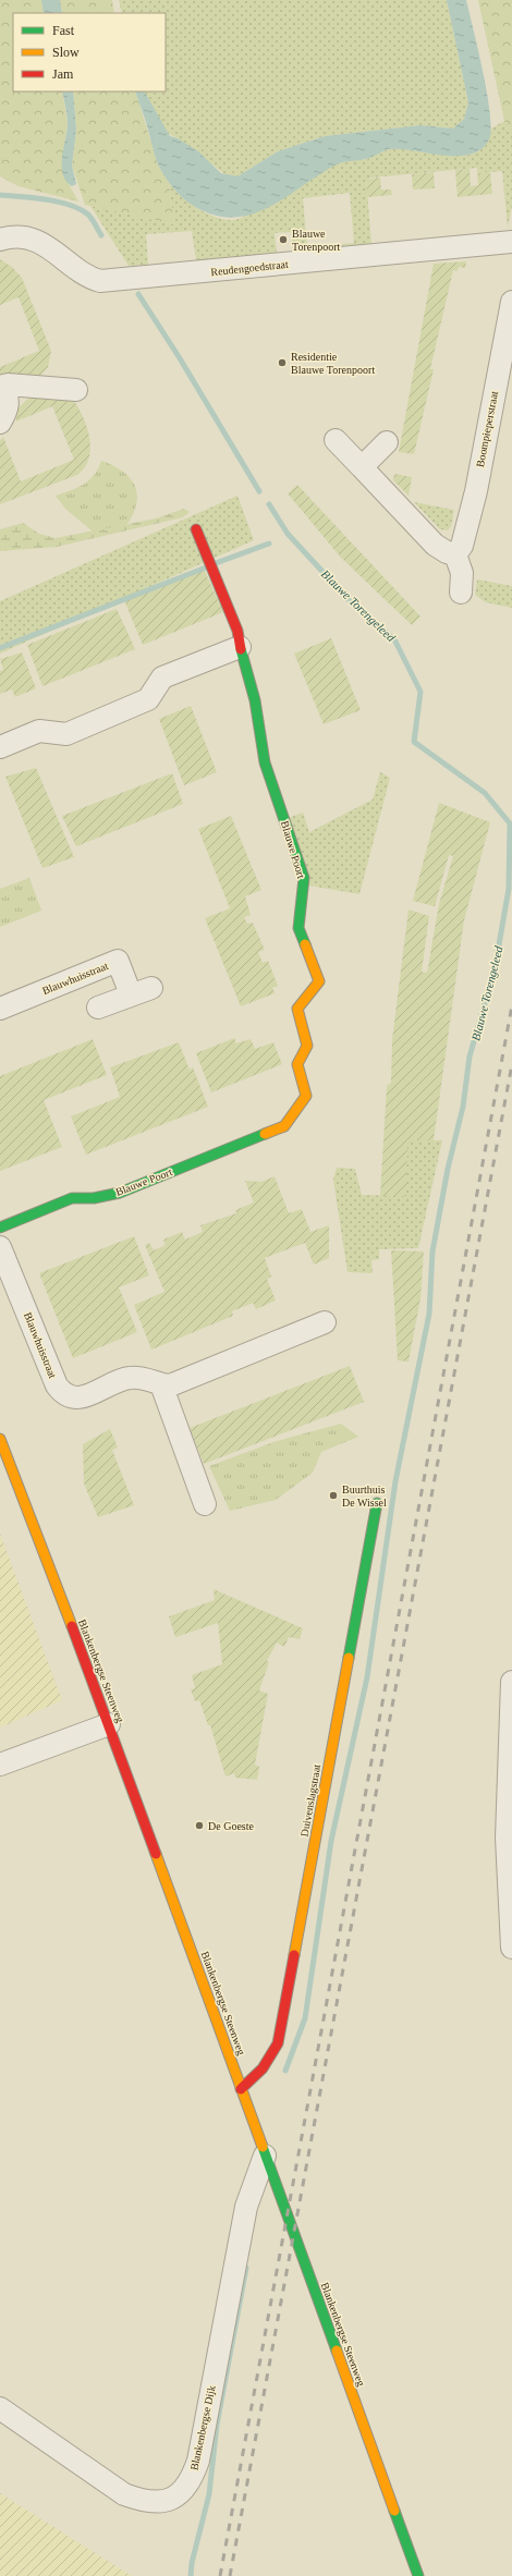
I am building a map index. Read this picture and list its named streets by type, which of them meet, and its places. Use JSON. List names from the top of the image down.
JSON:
{
  "streets": {
    "street": [
      "Reudengoedstraat",
      "Boompieperstraat",
      "Blauwe Poort",
      "Blauwhuisstraat",
      "Blankenbergse Steenweg",
      "Duivenslagstraat",
      "Blankenbergse Dijk"
    ]
  },
  "crossings": [
    ["Blankenbergse Steenweg", "Duivenslagstraat"],
    ["Blankenbergse Steenweg", "Blankenbergse Dijk"]
  ],
  "water": ["Blauwe Torengeleed"],
  "places": [
    "Blauwe Torenpoort",
    "Residentie Blauwe Torenpoort",
    "Buurthuis De Wissel",
    "De Goeste"
  ],
  "legend": ["Fast", "Slow", "Jam"]
}
